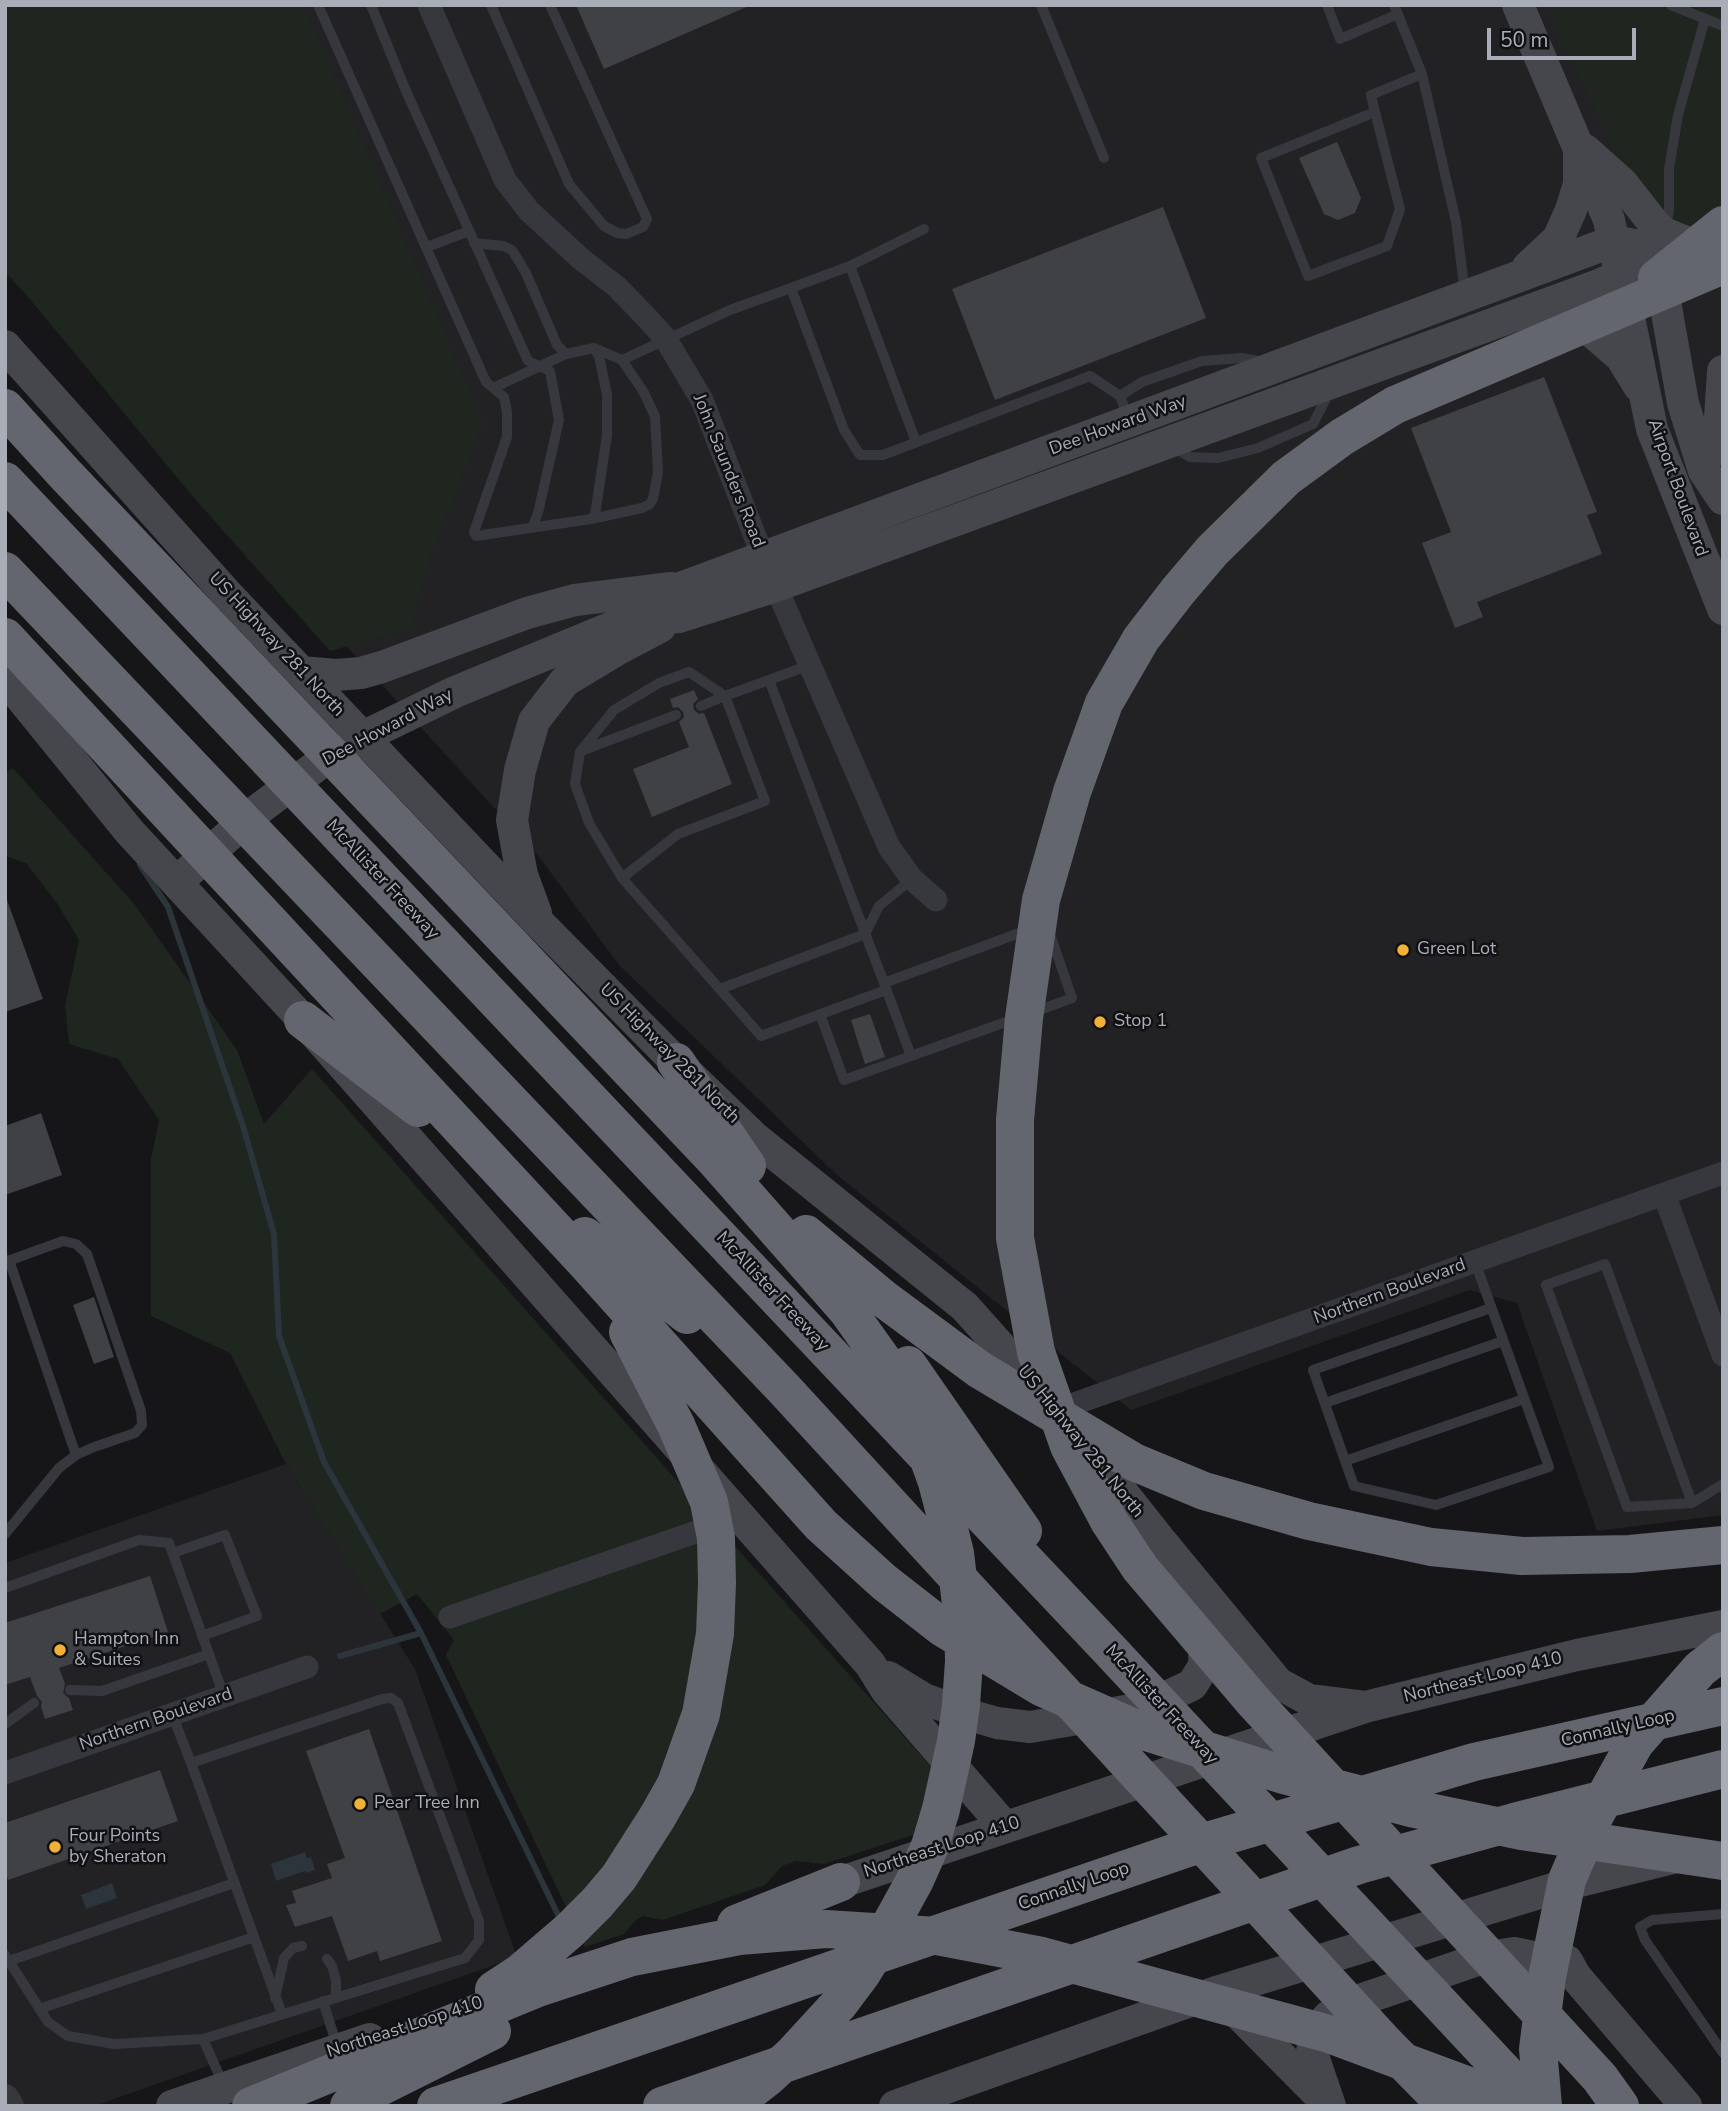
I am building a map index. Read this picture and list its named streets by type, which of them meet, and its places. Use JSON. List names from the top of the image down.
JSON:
{
  "streets": {
    "highway": ["McAllister Freeway", "Connally Loop"],
    "main road": [
      "Dee Howard Way",
      "Airport Boulevard",
      "US Highway 281 North",
      "Northeast Loop 410"
    ],
    "street": ["John Saunders Road", "Northern Boulevard"]
  },
  "crossings": [
    ["Dee Howard Way", "John Saunders Road"],
    ["Dee Howard Way", "Airport Boulevard"],
    ["US Highway 281 North", "Northern Boulevard"],
    ["US Highway 281 North", "Northeast Loop 410"]
  ],
  "places": [
    "Green Lot",
    "Stop 1",
    "Hampton Inn & Suites",
    "Pear Tree Inn",
    "Four Points by Sheraton"
  ],
  "scale_bar": "50 m"
}
